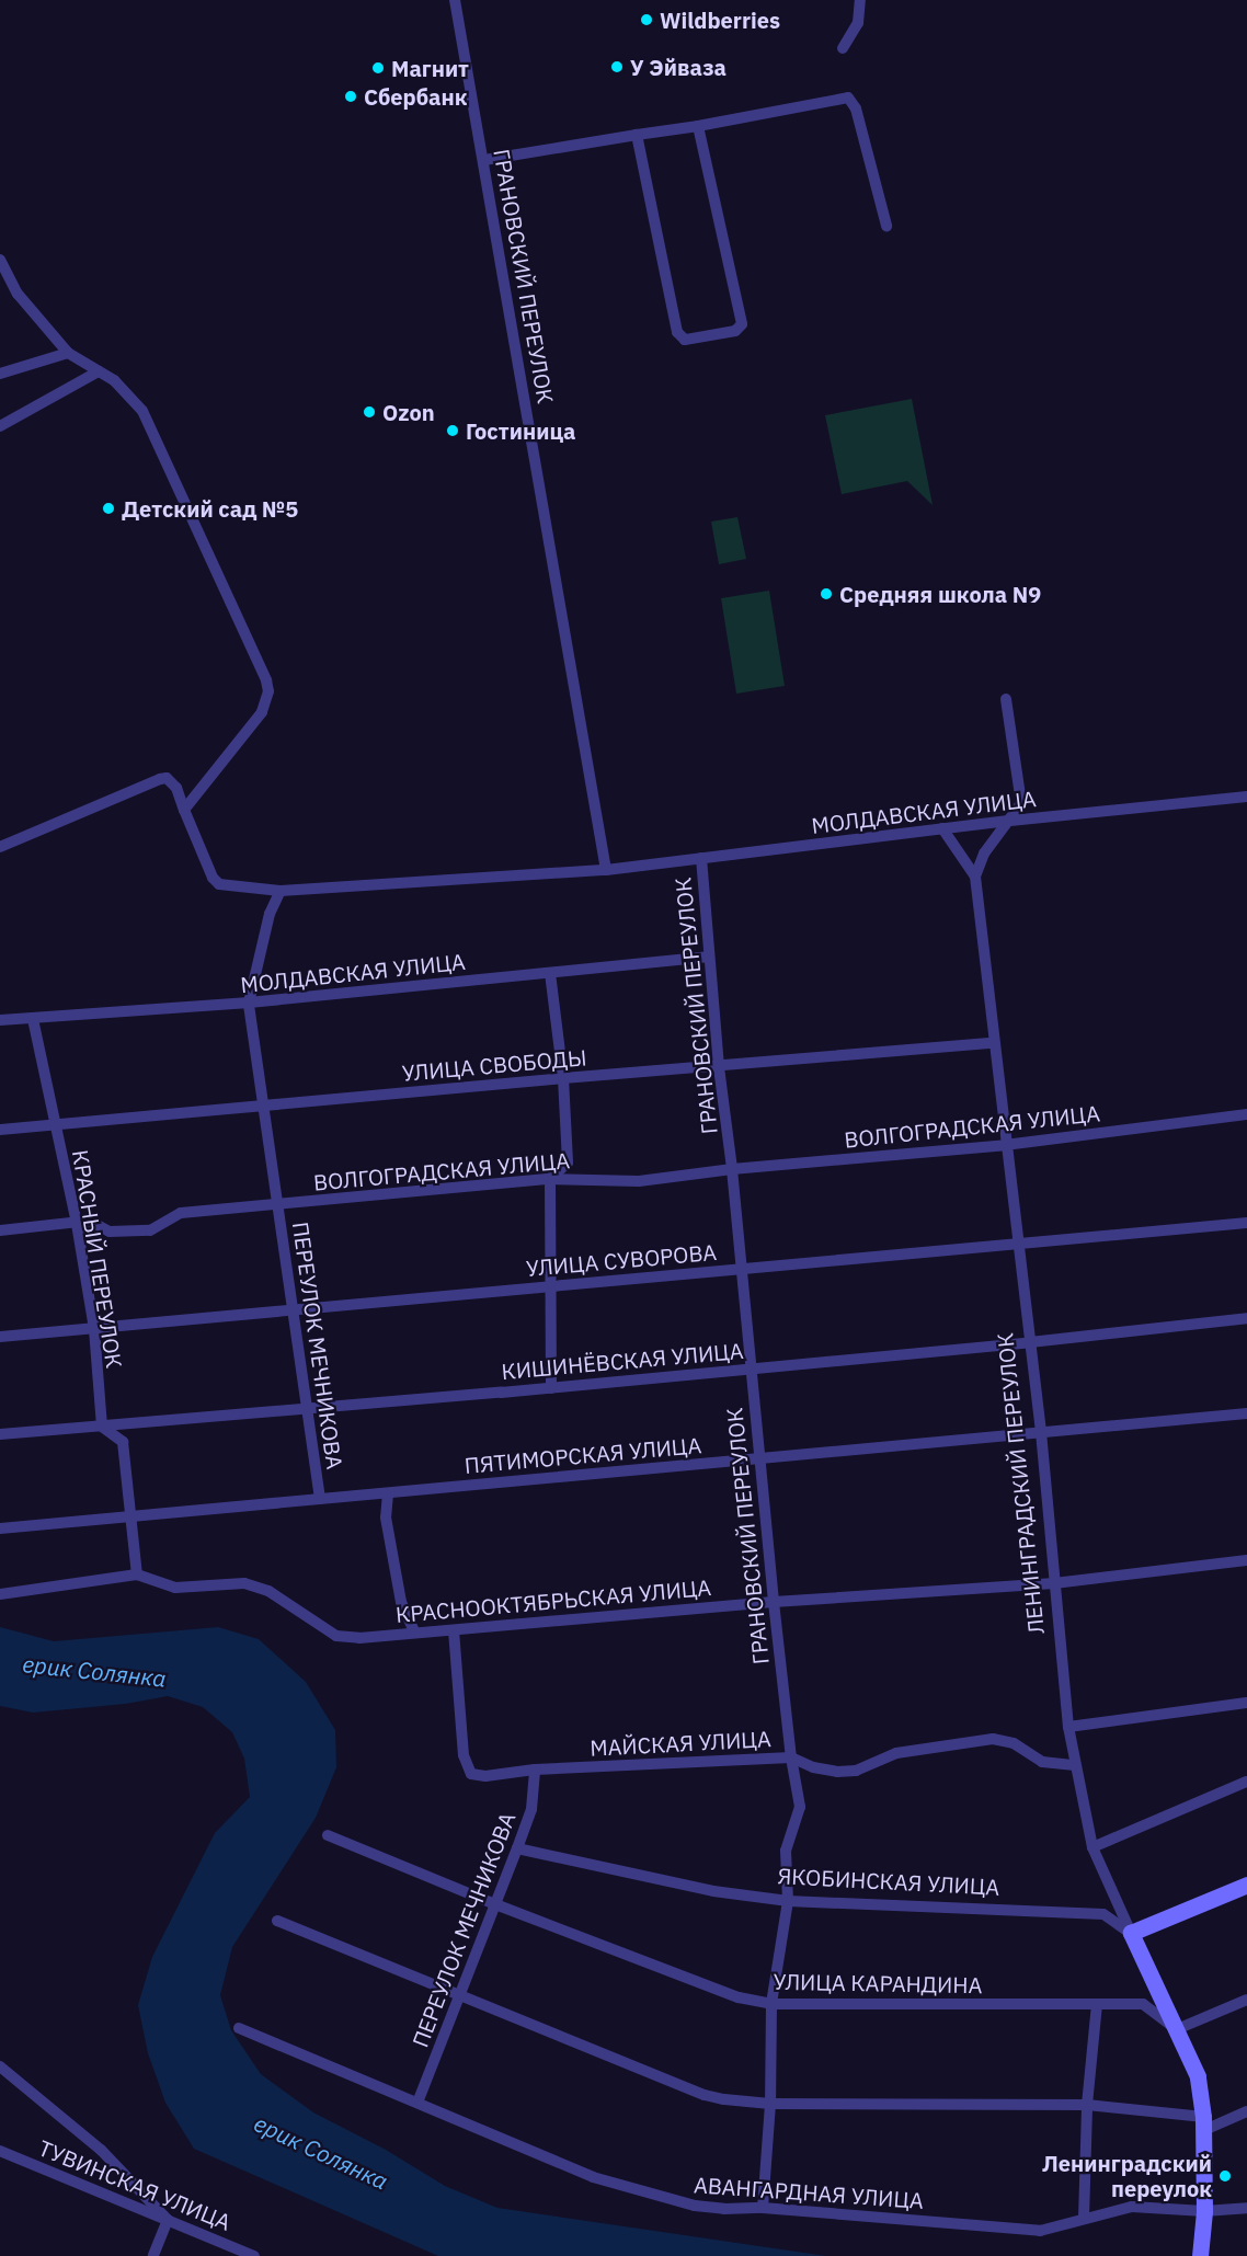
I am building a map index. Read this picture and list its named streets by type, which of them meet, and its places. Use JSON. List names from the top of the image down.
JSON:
{
  "streets": {
    "street": [
      "ГРАНОВСКИЙ ПЕРЕУЛОК",
      "МОЛДАВСКАЯ УЛИЦА",
      "УЛИЦА СВОБОДЫ",
      "ВОЛГОГРАДСКАЯ УЛИЦА",
      "КРАСНЫЙ ПЕРЕУЛОК",
      "УЛИЦА СУВОРОВА",
      "ПЕРЕУЛОК МЕЧНИКОВА",
      "КИШИНЁВСКАЯ УЛИЦА",
      "ПЯТИМОРСКАЯ УЛИЦА",
      "ЛЕНИНГРАДСКИЙ ПЕРЕУЛОК",
      "КРАСНООКТЯБРЬСКАЯ УЛИЦА",
      "МАЙСКАЯ УЛИЦА",
      "ЯКОБИНСКАЯ УЛИЦА",
      "УЛИЦА КАРАНДИНА",
      "ТУВИНСКАЯ УЛИЦА",
      "АВАНГАРДНАЯ УЛИЦА"
    ]
  },
  "crossings": [
    ["ГРАНОВСКИЙ ПЕРЕУЛОК", "МОЛДАВСКАЯ УЛИЦА"],
    ["ГРАНОВСКИЙ ПЕРЕУЛОК", "УЛИЦА СВОБОДЫ"],
    ["ГРАНОВСКИЙ ПЕРЕУЛОК", "ВОЛГОГРАДСКАЯ УЛИЦА"],
    ["ГРАНОВСКИЙ ПЕРЕУЛОК", "УЛИЦА СУВОРОВА"],
    ["ГРАНОВСКИЙ ПЕРЕУЛОК", "КИШИНЁВСКАЯ УЛИЦА"],
    ["ГРАНОВСКИЙ ПЕРЕУЛОК", "ПЯТИМОРСКАЯ УЛИЦА"],
    ["ГРАНОВСКИЙ ПЕРЕУЛОК", "КРАСНООКТЯБРЬСКАЯ УЛИЦА"],
    ["ГРАНОВСКИЙ ПЕРЕУЛОК", "МАЙСКАЯ УЛИЦА"],
    ["ГРАНОВСКИЙ ПЕРЕУЛОК", "ЯКОБИНСКАЯ УЛИЦА"],
    ["ГРАНОВСКИЙ ПЕРЕУЛОК", "УЛИЦА КАРАНДИНА"],
    ["ГРАНОВСКИЙ ПЕРЕУЛОК", "АВАНГАРДНАЯ УЛИЦА"],
    ["МОЛДАВСКАЯ УЛИЦА", "КРАСНЫЙ ПЕРЕУЛОК"],
    ["МОЛДАВСКАЯ УЛИЦА", "ПЕРЕУЛОК МЕЧНИКОВА"],
    ["УЛИЦА СВОБОДЫ", "КРАСНЫЙ ПЕРЕУЛОК"],
    ["УЛИЦА СВОБОДЫ", "ПЕРЕУЛОК МЕЧНИКОВА"],
    ["УЛИЦА СВОБОДЫ", "ЛЕНИНГРАДСКИЙ ПЕРЕУЛОК"],
    ["ВОЛГОГРАДСКАЯ УЛИЦА", "КРАСНЫЙ ПЕРЕУЛОК"],
    ["ВОЛГОГРАДСКАЯ УЛИЦА", "ПЕРЕУЛОК МЕЧНИКОВА"],
    ["ВОЛГОГРАДСКАЯ УЛИЦА", "ЛЕНИНГРАДСКИЙ ПЕРЕУЛОК"],
    ["КРАСНЫЙ ПЕРЕУЛОК", "УЛИЦА СУВОРОВА"],
    ["КРАСНЫЙ ПЕРЕУЛОК", "КИШИНЁВСКАЯ УЛИЦА"],
    ["УЛИЦА СУВОРОВА", "ПЕРЕУЛОК МЕЧНИКОВА"],
    ["УЛИЦА СУВОРОВА", "ЛЕНИНГРАДСКИЙ ПЕРЕУЛОК"],
    ["ПЕРЕУЛОК МЕЧНИКОВА", "КИШИНЁВСКАЯ УЛИЦА"],
    ["ПЕРЕУЛОК МЕЧНИКОВА", "ПЯТИМОРСКАЯ УЛИЦА"],
    ["ПЕРЕУЛОК МЕЧНИКОВА", "МАЙСКАЯ УЛИЦА"],
    ["ПЕРЕУЛОК МЕЧНИКОВА", "ЯКОБИНСКАЯ УЛИЦА"],
    ["ПЕРЕУЛОК МЕЧНИКОВА", "УЛИЦА КАРАНДИНА"],
    ["ПЕРЕУЛОК МЕЧНИКОВА", "АВАНГАРДНАЯ УЛИЦА"],
    ["КИШИНЁВСКАЯ УЛИЦА", "ЛЕНИНГРАДСКИЙ ПЕРЕУЛОК"],
    ["ПЯТИМОРСКАЯ УЛИЦА", "ЛЕНИНГРАДСКИЙ ПЕРЕУЛОК"],
    ["ЛЕНИНГРАДСКИЙ ПЕРЕУЛОК", "КРАСНООКТЯБРЬСКАЯ УЛИЦА"],
    ["ЛЕНИНГРАДСКИЙ ПЕРЕУЛОК", "МАЙСКАЯ УЛИЦА"],
    ["ЛЕНИНГРАДСКИЙ ПЕРЕУЛОК", "ЯКОБИНСКАЯ УЛИЦА"],
    ["ЛЕНИНГРАДСКИЙ ПЕРЕУЛОК", "УЛИЦА КАРАНДИНА"],
    ["ЛЕНИНГРАДСКИЙ ПЕРЕУЛОК", "АВАНГАРДНАЯ УЛИЦА"],
    ["КРАСНООКТЯБРЬСКАЯ УЛИЦА", "МАЙСКАЯ УЛИЦА"]
  ],
  "water": ["ерик Солянка"],
  "places": [
    "Wildberries",
    "У Эйваза",
    "Магнит",
    "Сбербанк",
    "Ozon",
    "Гостиница",
    "Детский сад №5",
    "Средняя школа N9",
    "Ленинградский переулок"
  ]
}
